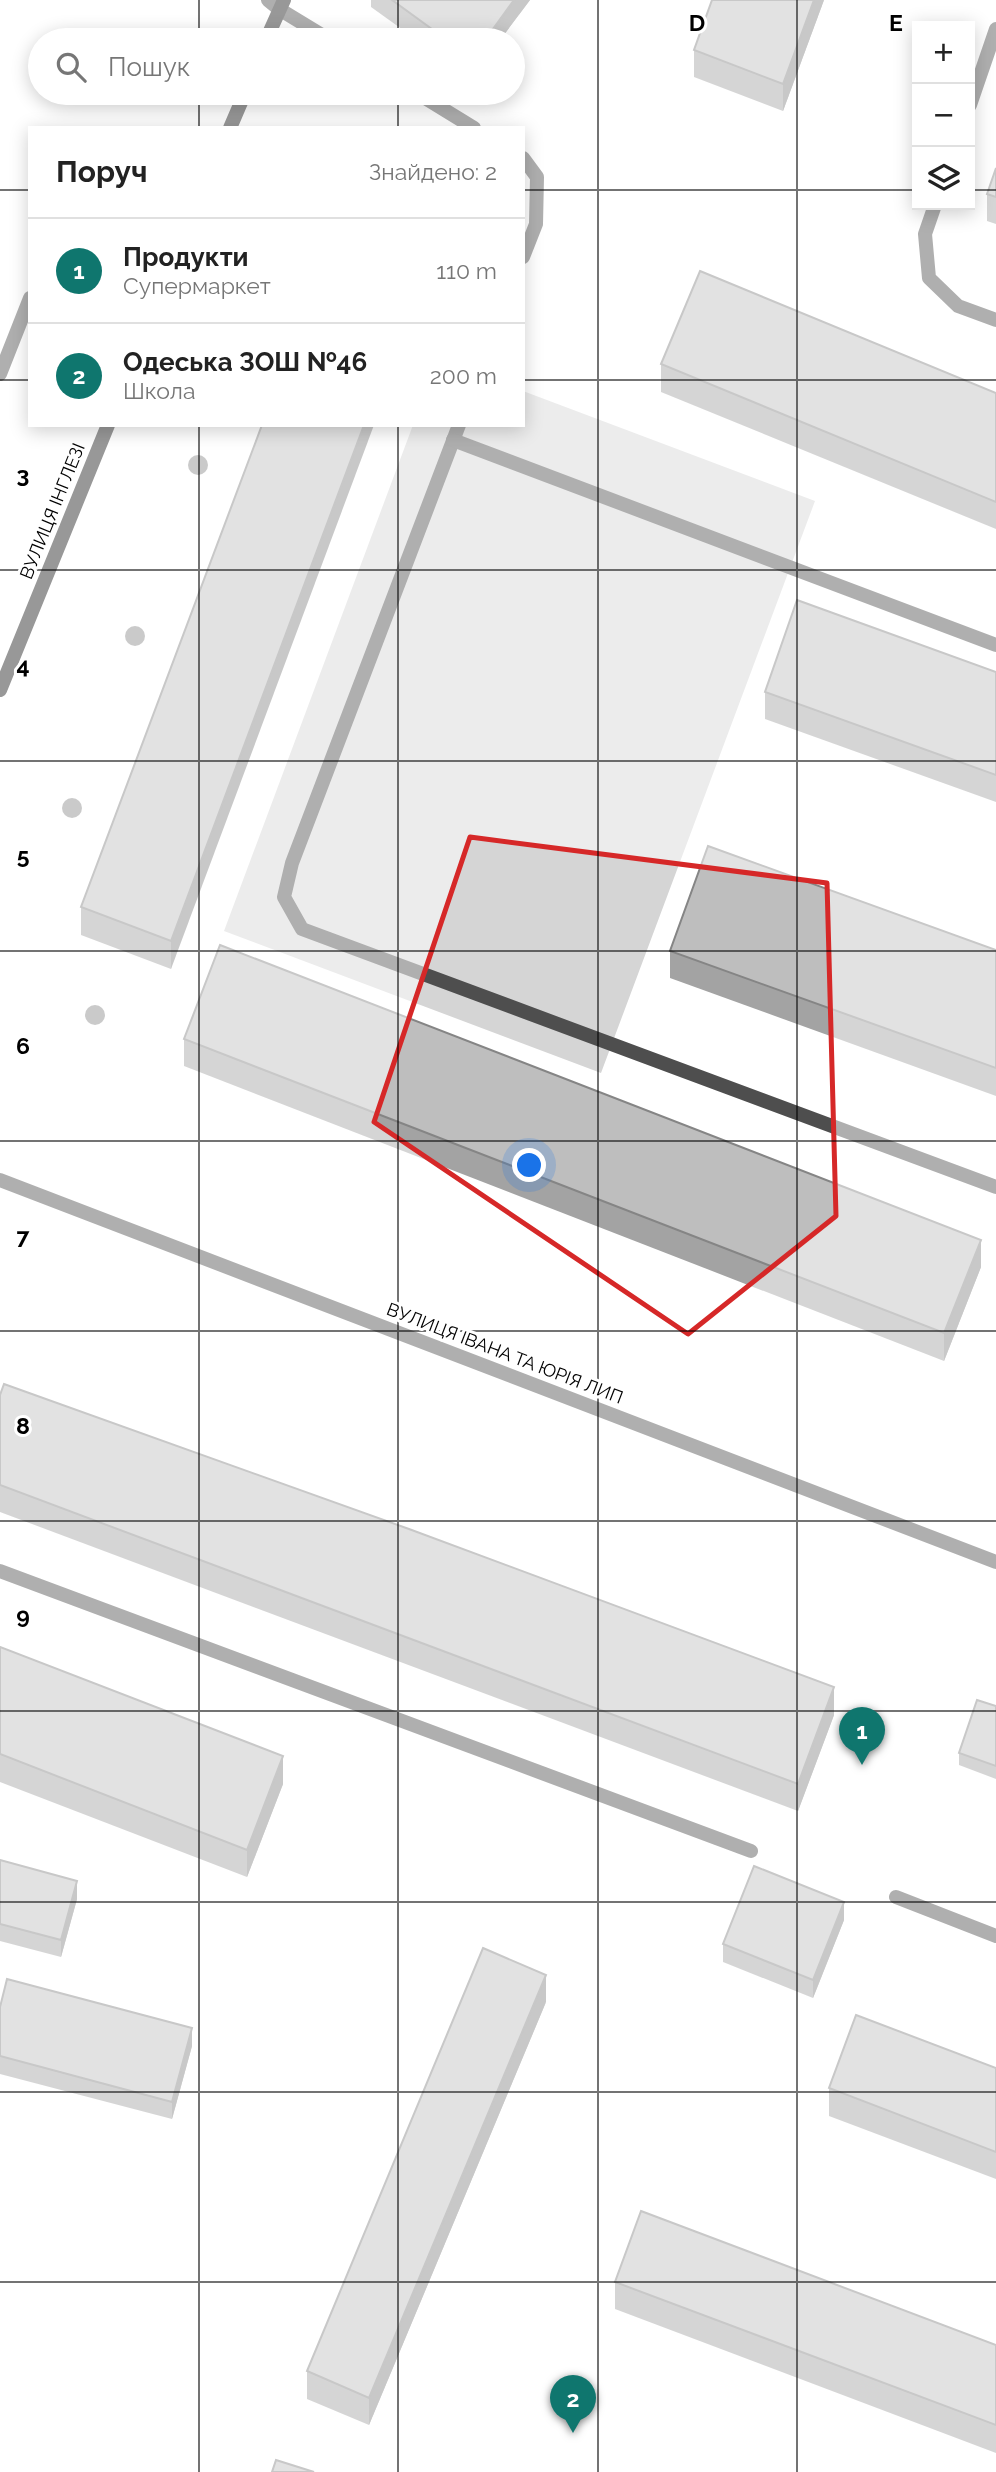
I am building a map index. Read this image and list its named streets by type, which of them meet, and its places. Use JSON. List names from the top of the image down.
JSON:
{
  "streets": {
    "main road": ["ВУЛИЦЯ ІНГЛЕЗІ"],
    "street": ["ВУЛИЦЯ ІВАНА ТА ЮРІЯ ЛИП"]
  },
  "page": {
    "map_buttons": ["+", "−"],
    "search": "Пошук",
    "heading": ["Поруч", "Знайдено: 2"],
    "list": [
      {
        "mark": "1",
        "name": "Продукти",
        "note": "Супермаркет",
        "value": "110 m"
      },
      {
        "mark": "2",
        "name": "Одеська ЗОШ №46",
        "note": "Школа",
        "value": "200 m"
      }
    ],
    "pins": ["1", "2"]
  },
  "grid": {
    "columns": ["D", "E"],
    "rows": [
      "3",
      "4",
      "5",
      "6",
      "7",
      "8",
      "9"
    ]
  }
}
